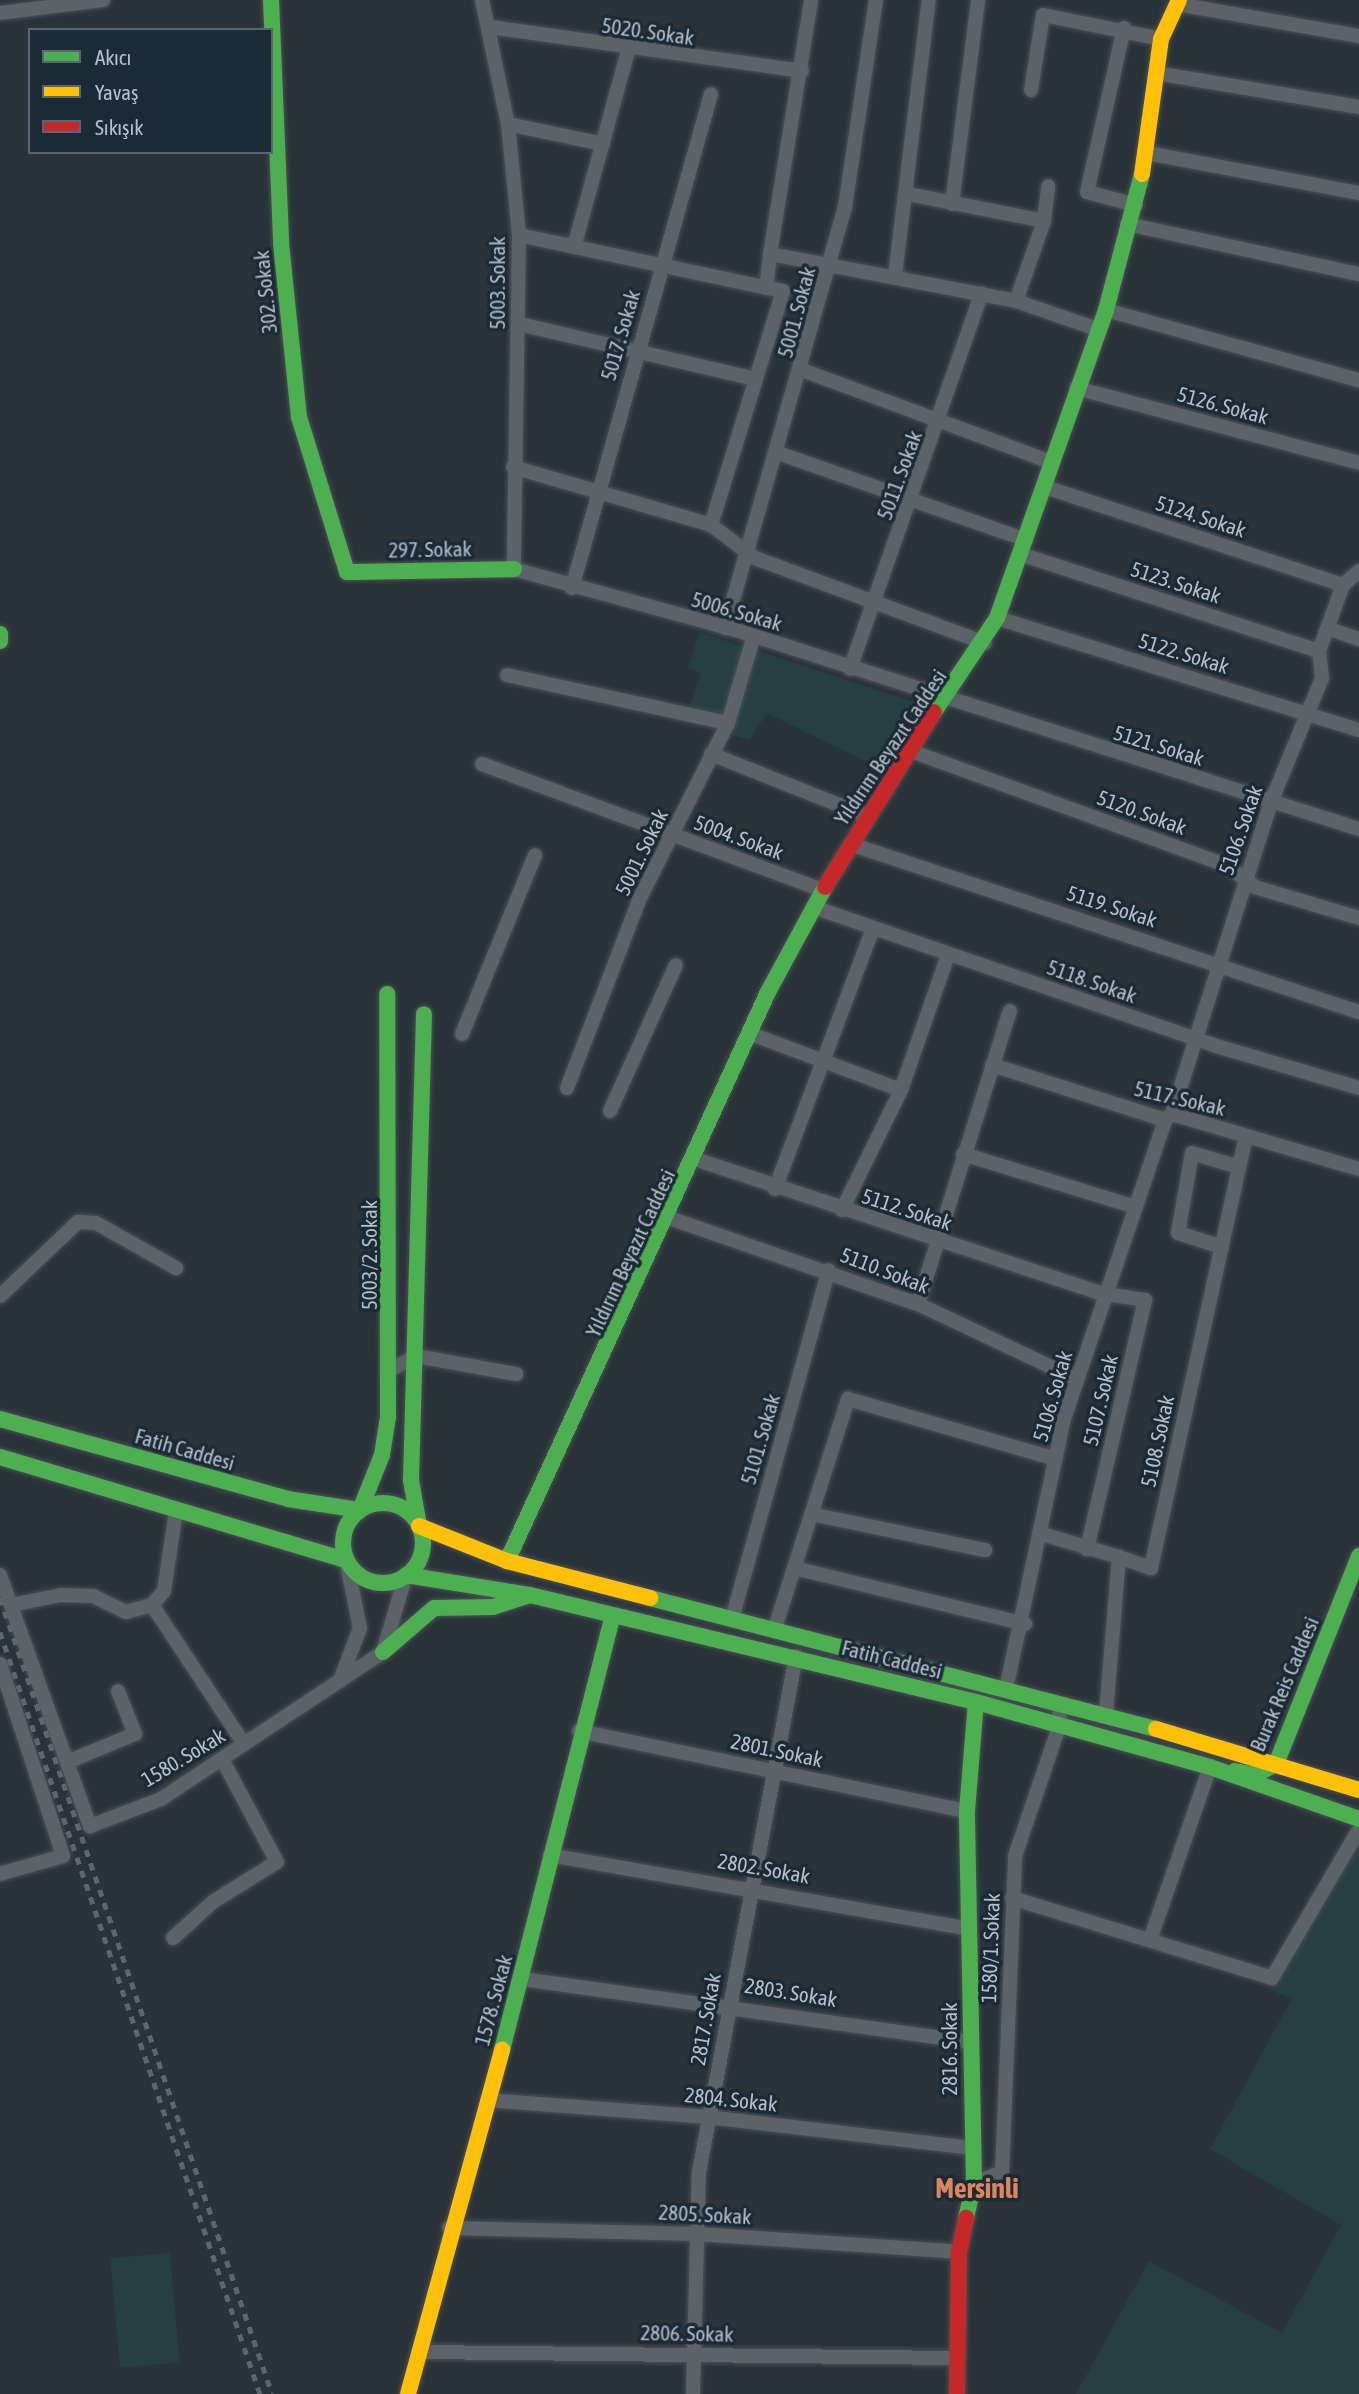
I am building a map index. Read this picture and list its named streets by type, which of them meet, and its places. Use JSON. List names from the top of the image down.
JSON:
{
  "streets": {
    "main road": [
      "302. Sokak",
      "297. Sokak",
      "Yıldırım Beyazıt Caddesi",
      "5003/2. Sokak",
      "Fatih Caddesi",
      "Burak Reis Caddesi",
      "1578. Sokak",
      "2816. Sokak"
    ],
    "street": [
      "5020. Sokak",
      "5003. Sokak",
      "5001. Sokak",
      "5017. Sokak",
      "5126. Sokak",
      "5011. Sokak",
      "5124. Sokak",
      "5123. Sokak",
      "5006. Sokak",
      "5122. Sokak",
      "5121. Sokak",
      "5120. Sokak",
      "5106. Sokak",
      "5004. Sokak",
      "5119. Sokak",
      "5118. Sokak",
      "5117. Sokak",
      "5112. Sokak",
      "5110. Sokak",
      "5107. Sokak",
      "5101. Sokak",
      "5108. Sokak",
      "2801. Sokak",
      "1580. Sokak",
      "2802. Sokak",
      "1580/1. Sokak",
      "2803. Sokak",
      "2817. Sokak",
      "2804. Sokak",
      "2805. Sokak",
      "2806. Sokak"
    ]
  },
  "crossings": [
    ["5020. Sokak", "5003. Sokak"],
    ["5003. Sokak", "297. Sokak"],
    ["5003. Sokak", "5006. Sokak"],
    ["302. Sokak", "297. Sokak"],
    ["5001. Sokak", "5123. Sokak"],
    ["5001. Sokak", "5006. Sokak"],
    ["5001. Sokak", "5004. Sokak"],
    ["5017. Sokak", "5006. Sokak"],
    ["5126. Sokak", "Yıldırım Beyazıt Caddesi"],
    ["5011. Sokak", "5123. Sokak"],
    ["5011. Sokak", "5006. Sokak"],
    ["5124. Sokak", "Yıldırım Beyazıt Caddesi"],
    ["5124. Sokak", "5106. Sokak"],
    ["297. Sokak", "5006. Sokak"],
    ["5123. Sokak", "Yıldırım Beyazıt Caddesi"],
    ["5123. Sokak", "5106. Sokak"],
    ["5006. Sokak", "5121. Sokak"],
    ["5006. Sokak", "Yıldırım Beyazıt Caddesi"],
    ["5122. Sokak", "Yıldırım Beyazıt Caddesi"],
    ["5122. Sokak", "5106. Sokak"],
    ["5121. Sokak", "Yıldırım Beyazıt Caddesi"],
    ["5121. Sokak", "5106. Sokak"],
    ["Yıldırım Beyazıt Caddesi", "5120. Sokak"],
    ["Yıldırım Beyazıt Caddesi", "5004. Sokak"],
    ["Yıldırım Beyazıt Caddesi", "5119. Sokak"],
    ["Yıldırım Beyazıt Caddesi", "5118. Sokak"],
    ["Yıldırım Beyazıt Caddesi", "5112. Sokak"],
    ["Yıldırım Beyazıt Caddesi", "5110. Sokak"],
    ["Yıldırım Beyazıt Caddesi", "Fatih Caddesi"],
    ["5120. Sokak", "5106. Sokak"],
    ["5106. Sokak", "5119. Sokak"],
    ["5106. Sokak", "5118. Sokak"],
    ["5106. Sokak", "5117. Sokak"],
    ["5106. Sokak", "5112. Sokak"],
    ["5106. Sokak", "5110. Sokak"],
    ["5106. Sokak", "5107. Sokak"],
    ["5106. Sokak", "Fatih Caddesi"],
    ["5117. Sokak", "5108. Sokak"],
    ["5112. Sokak", "5107. Sokak"],
    ["5003/2. Sokak", "Fatih Caddesi"],
    ["5110. Sokak", "5101. Sokak"],
    ["5101. Sokak", "Fatih Caddesi"],
    ["Fatih Caddesi", "Burak Reis Caddesi"],
    ["Fatih Caddesi", "1580/1. Sokak"],
    ["Fatih Caddesi", "1578. Sokak"],
    ["Fatih Caddesi", "2817. Sokak"],
    ["Fatih Caddesi", "2816. Sokak"],
    ["2801. Sokak", "1578. Sokak"],
    ["2801. Sokak", "2817. Sokak"],
    ["2801. Sokak", "2816. Sokak"],
    ["2802. Sokak", "1578. Sokak"],
    ["2802. Sokak", "2817. Sokak"],
    ["2802. Sokak", "2816. Sokak"],
    ["1580/1. Sokak", "2816. Sokak"],
    ["2803. Sokak", "1578. Sokak"],
    ["2803. Sokak", "2817. Sokak"],
    ["2803. Sokak", "2816. Sokak"],
    ["1578. Sokak", "2804. Sokak"],
    ["1578. Sokak", "2805. Sokak"],
    ["1578. Sokak", "2806. Sokak"],
    ["2817. Sokak", "2804. Sokak"],
    ["2817. Sokak", "2805. Sokak"],
    ["2817. Sokak", "2806. Sokak"],
    ["2816. Sokak", "2804. Sokak"],
    ["2816. Sokak", "2805. Sokak"],
    ["2816. Sokak", "2806. Sokak"]
  ],
  "districts": ["Mersinli"],
  "legend": ["Akıcı", "Yavaş", "Sıkışık"]
}
